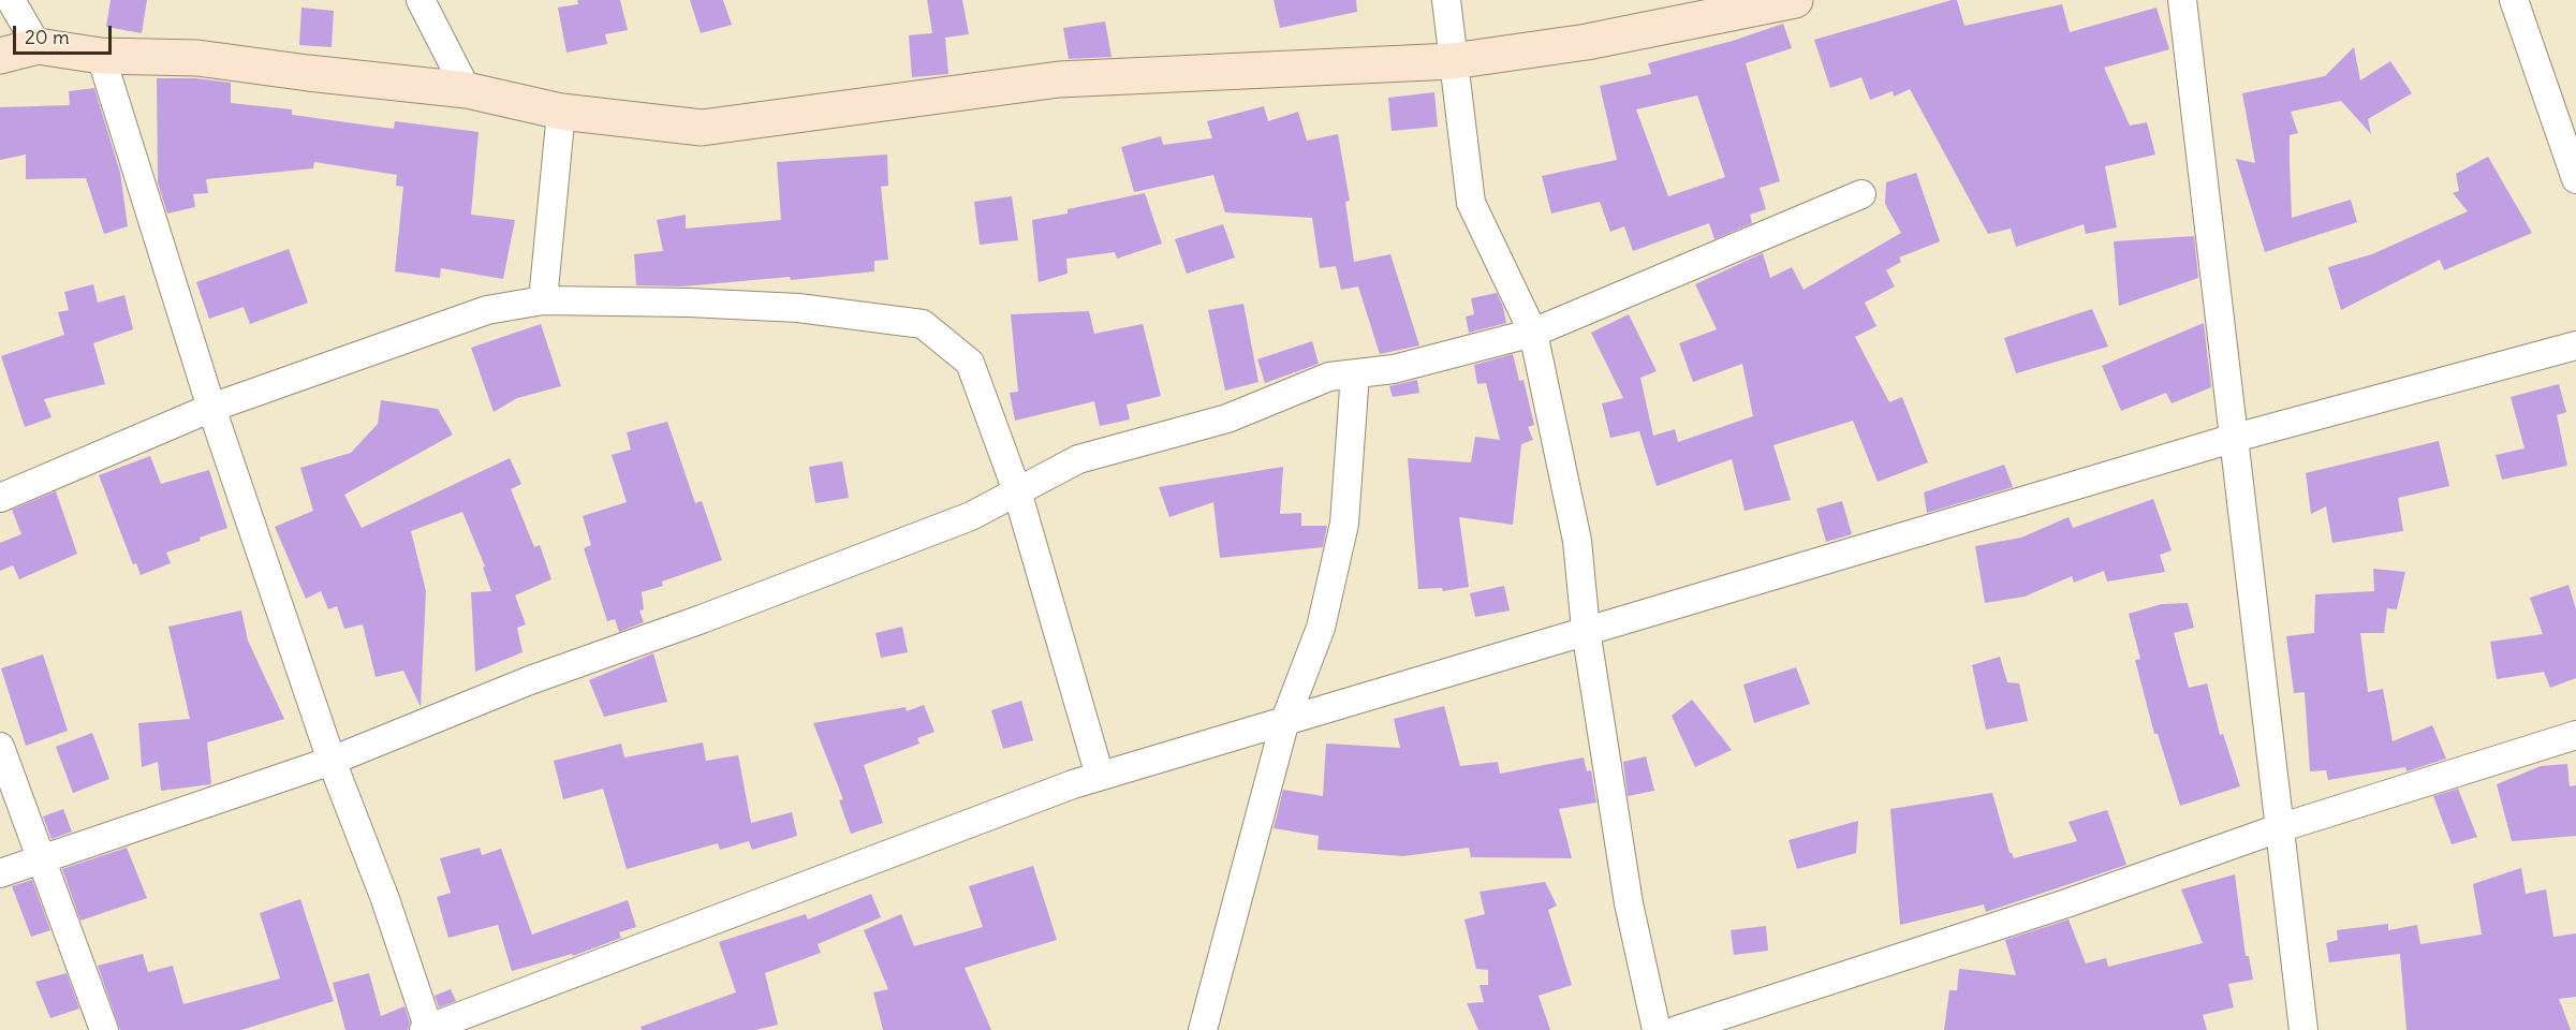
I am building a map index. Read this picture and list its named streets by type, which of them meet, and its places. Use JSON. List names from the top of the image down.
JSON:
{
  "scale_bar": "20 m"
}
